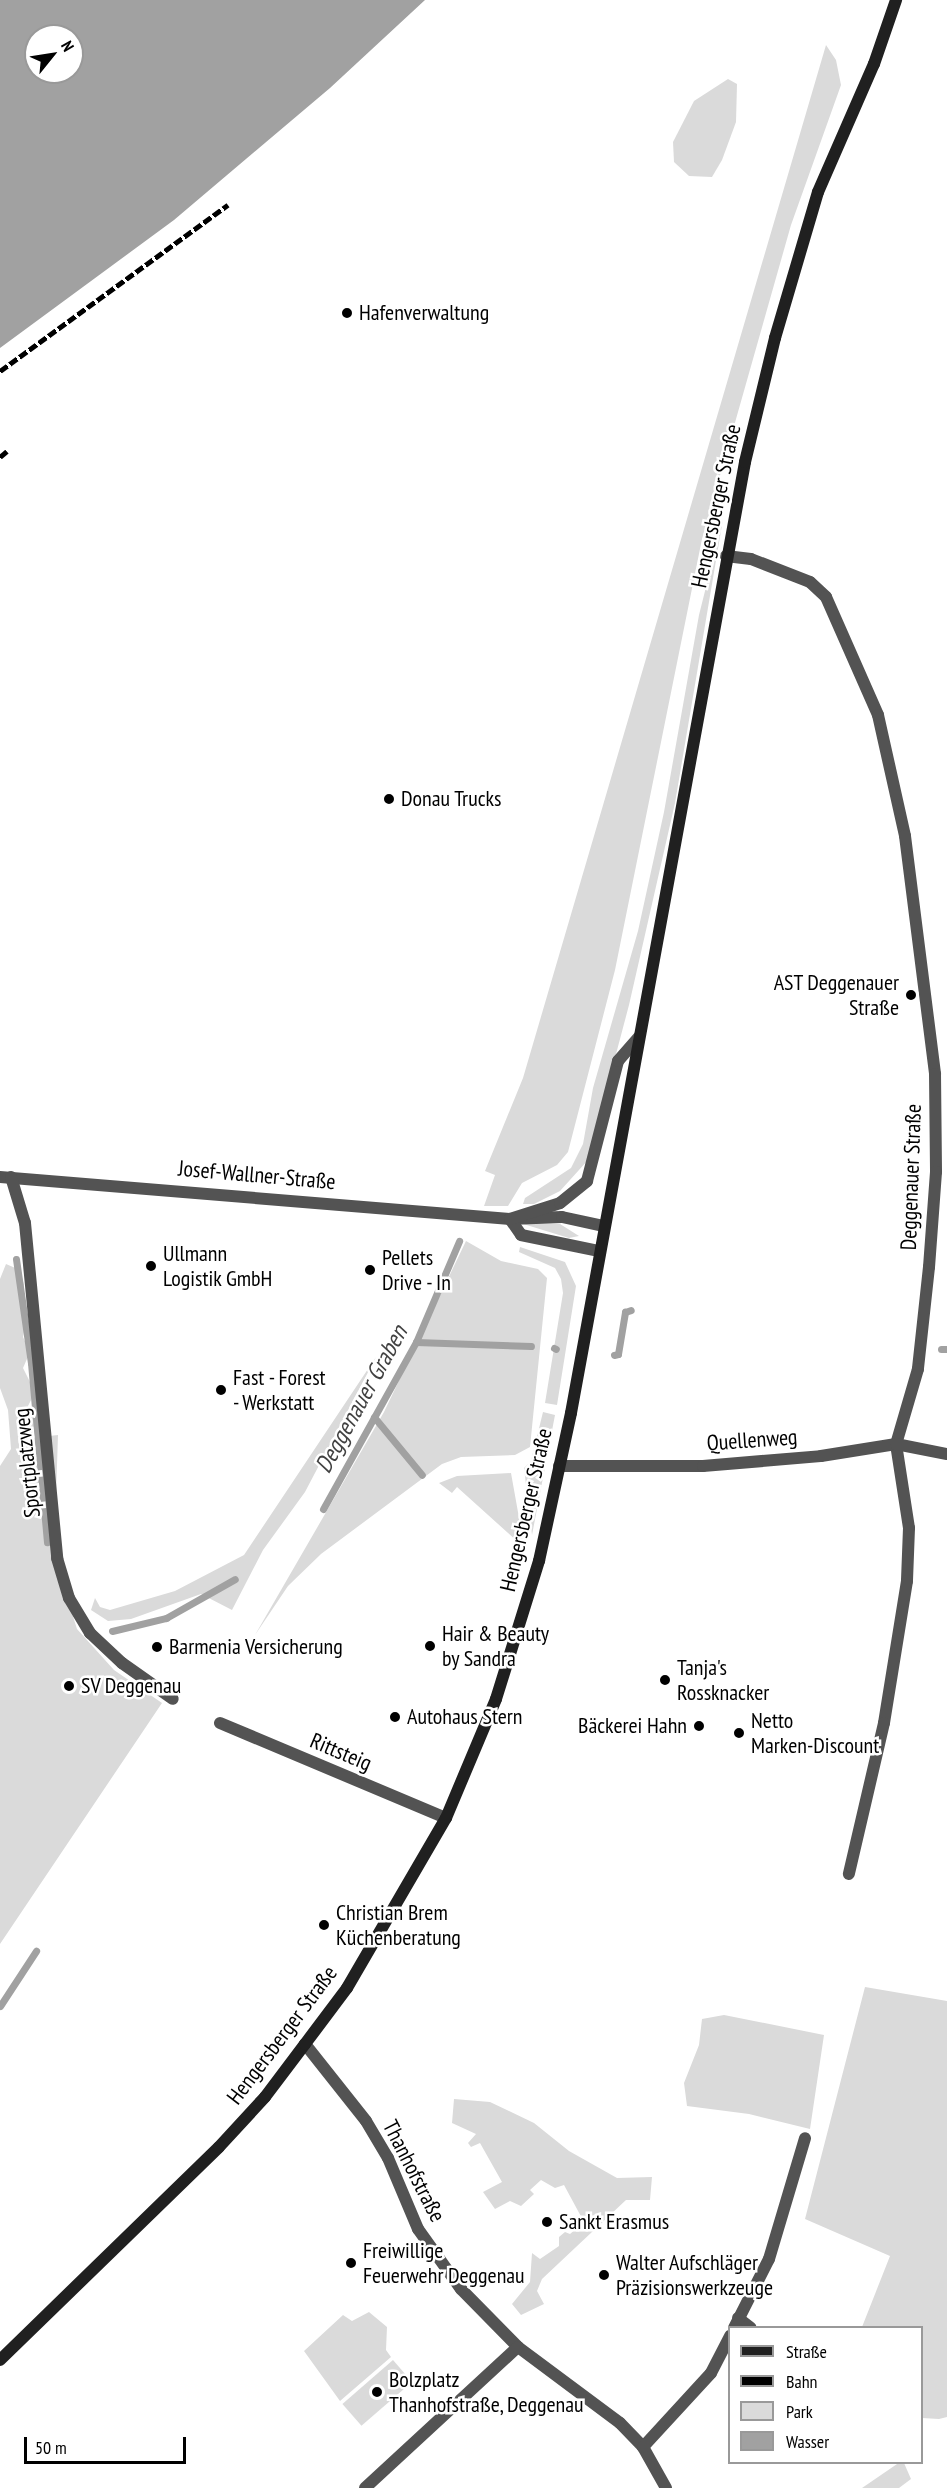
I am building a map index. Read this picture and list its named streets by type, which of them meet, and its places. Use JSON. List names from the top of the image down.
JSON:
{
  "streets": {
    "main road": ["Hengersberger Straße"],
    "street": [
      "Josef-Wallner-Straße",
      "Deggenauer Straße",
      "Quellenweg",
      "Sportplatzweg",
      "Rittsteig",
      "Thanhofstraße"
    ]
  },
  "crossings": [
    ["Hengersberger Straße", "Josef-Wallner-Straße"],
    ["Hengersberger Straße", "Deggenauer Straße"],
    ["Hengersberger Straße", "Quellenweg"],
    ["Hengersberger Straße", "Rittsteig"],
    ["Hengersberger Straße", "Thanhofstraße"],
    ["Josef-Wallner-Straße", "Sportplatzweg"],
    ["Deggenauer Straße", "Quellenweg"]
  ],
  "water": ["Deggenauer Graben"],
  "places": [
    "Hafenverwaltung",
    "Donau Trucks",
    "AST Deggenauer Straße",
    "Ullmann Logistik GmbH",
    "Pellets Drive - In",
    "Fast - Forest - Werkstatt",
    "Hair & Beauty by Sandra",
    "Barmenia Versicherung",
    "Tanja's Rossknacker",
    "SV Deggenau",
    "Autohaus Stern",
    "Bäckerei Hahn",
    "Netto Marken-Discount",
    "Christian Brem Küchenberatung",
    "Sankt Erasmus",
    "Freiwillige Feuerwehr Deggenau",
    "Walter Aufschläger Präzisionswerkzeuge",
    "Bolzplatz Thanhofstraße, Deggenau"
  ],
  "legend": [
    "Straße",
    "Bahn",
    "Park",
    "Wasser"
  ],
  "scale_bar": "50 m",
  "north": "top right"
}
